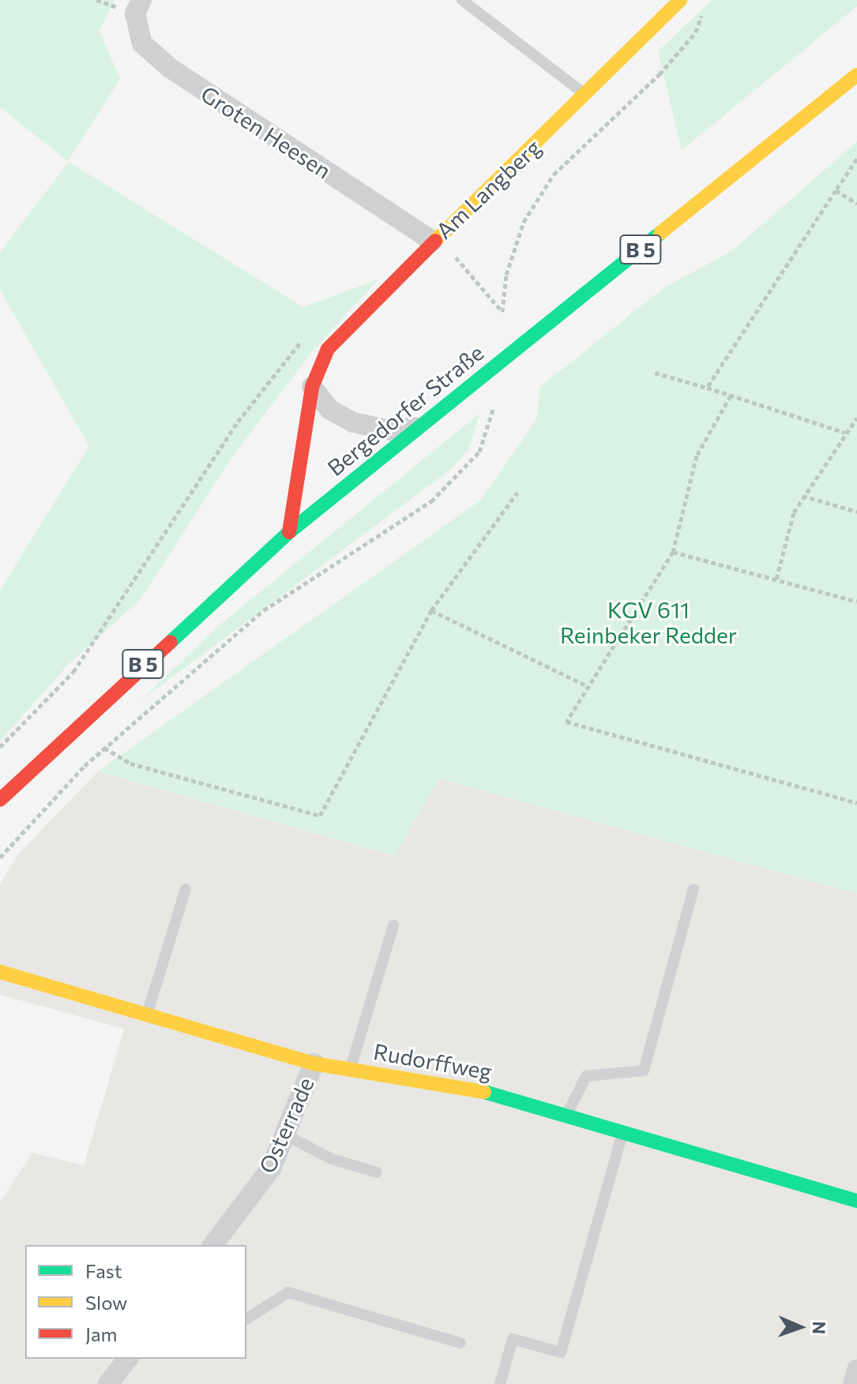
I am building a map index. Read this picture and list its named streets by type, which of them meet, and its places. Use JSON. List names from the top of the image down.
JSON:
{
  "streets": {
    "street": [
      "Groten Heesen",
      "Am Langberg",
      "B 5",
      "Bergedorfer Straße",
      "Rudorffweg",
      "Osterrade"
    ]
  },
  "crossings": [
    ["Groten Heesen", "Am Langberg"],
    ["Am Langberg", "Bergedorfer Straße"],
    ["Rudorffweg", "Osterrade"]
  ],
  "parks": ["KGV 611 Reinbeker Redder"],
  "legend": ["Fast", "Slow", "Jam"],
  "north": "right"
}
